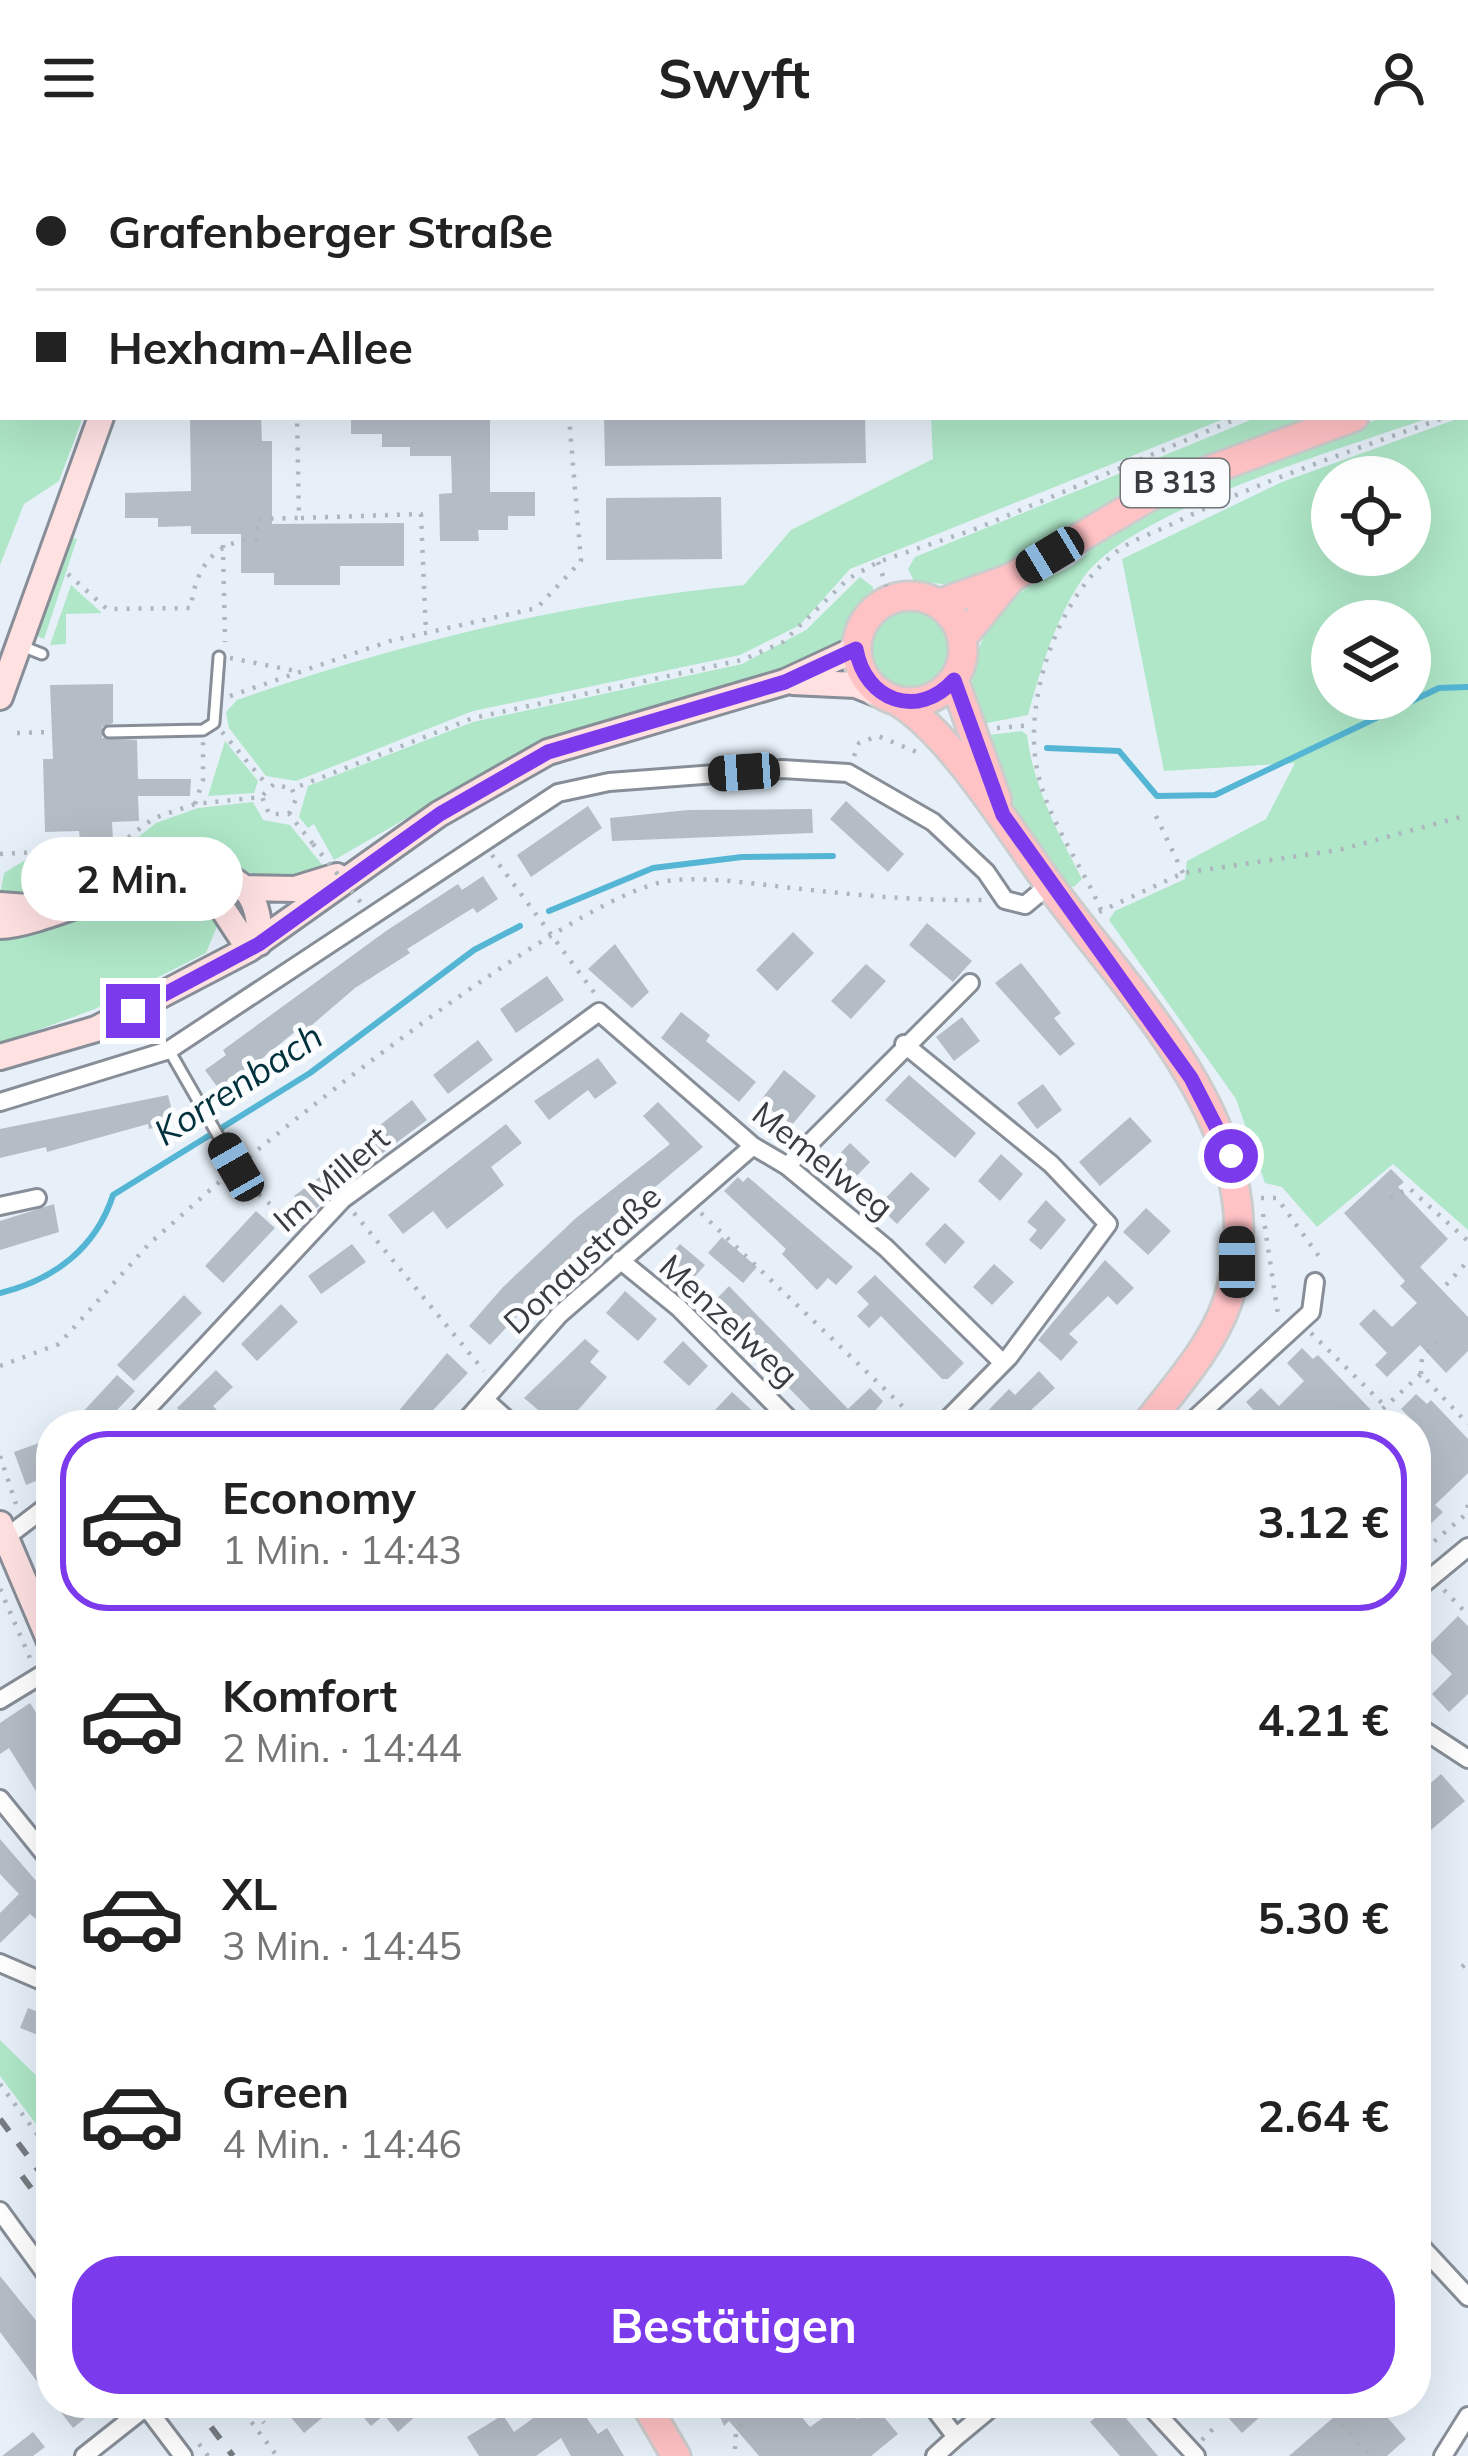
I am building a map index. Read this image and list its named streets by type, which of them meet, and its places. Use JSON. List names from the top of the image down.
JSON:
{
  "streets": {
    "main road": ["B 313"],
    "street": [
      "Memelweg",
      "Im Millert",
      "Donaustraße",
      "Menzelweg"
    ]
  },
  "crossings": [
    ["Memelweg", "Im Millert"],
    ["Memelweg", "Donaustraße"],
    ["Donaustraße", "Menzelweg"]
  ],
  "water": ["Korrenbach"],
  "page": {
    "header": "Swyft",
    "banner": ["Grafenberger Straße", "Hexham-Allee"],
    "bubble": "2 Min.",
    "list": [
      {
        "name": "Economy",
        "note": "1 Min. · 14:43",
        "value": "3.12 €"
      },
      {
        "name": "Komfort",
        "note": "2 Min. · 14:44",
        "value": "4.21 €"
      },
      {
        "name": "XL",
        "note": "3 Min. · 14:45",
        "value": "5.30 €"
      },
      {
        "name": "Green",
        "note": "4 Min. · 14:46",
        "value": "2.64 €"
      }
    ],
    "buttons": "Bestätigen"
  }
}
